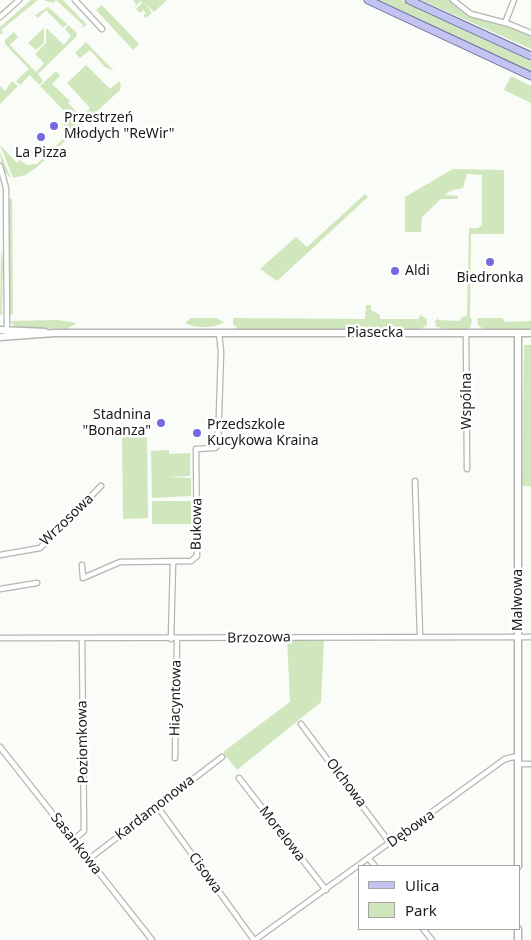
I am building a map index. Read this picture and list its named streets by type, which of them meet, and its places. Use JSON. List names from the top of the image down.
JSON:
{
  "streets": {
    "street": [
      "Piasecka",
      "Wspólna",
      "Wrzosowa",
      "Bukowa",
      "Malwowa",
      "Brzozowa",
      "Hiacyntowa",
      "Poziomkowa",
      "Olchowa",
      "Kardamonowa",
      "Dębowa",
      "Morelowa",
      "Sasankowa",
      "Cisowa"
    ]
  },
  "crossings": [
    ["Piasecka", "Wspólna"],
    ["Piasecka", "Bukowa"],
    ["Piasecka", "Malwowa"],
    ["Bukowa", "Brzozowa"],
    ["Bukowa", "Hiacyntowa"],
    ["Malwowa", "Brzozowa"],
    ["Malwowa", "Dębowa"],
    ["Brzozowa", "Hiacyntowa"],
    ["Brzozowa", "Poziomkowa"],
    ["Poziomkowa", "Sasankowa"],
    ["Olchowa", "Dębowa"],
    ["Kardamonowa", "Sasankowa"],
    ["Kardamonowa", "Cisowa"],
    ["Dębowa", "Morelowa"],
    ["Dębowa", "Cisowa"]
  ],
  "places": [
    "Przestrzeń Młodych \"ReWir\"",
    "La Pizza",
    "Biedronka",
    "Aldi",
    "Stadnina \"Bonanza\"",
    "Przedszkole Kucykowa Kraina"
  ],
  "legend": ["Ulica", "Park"]
}
